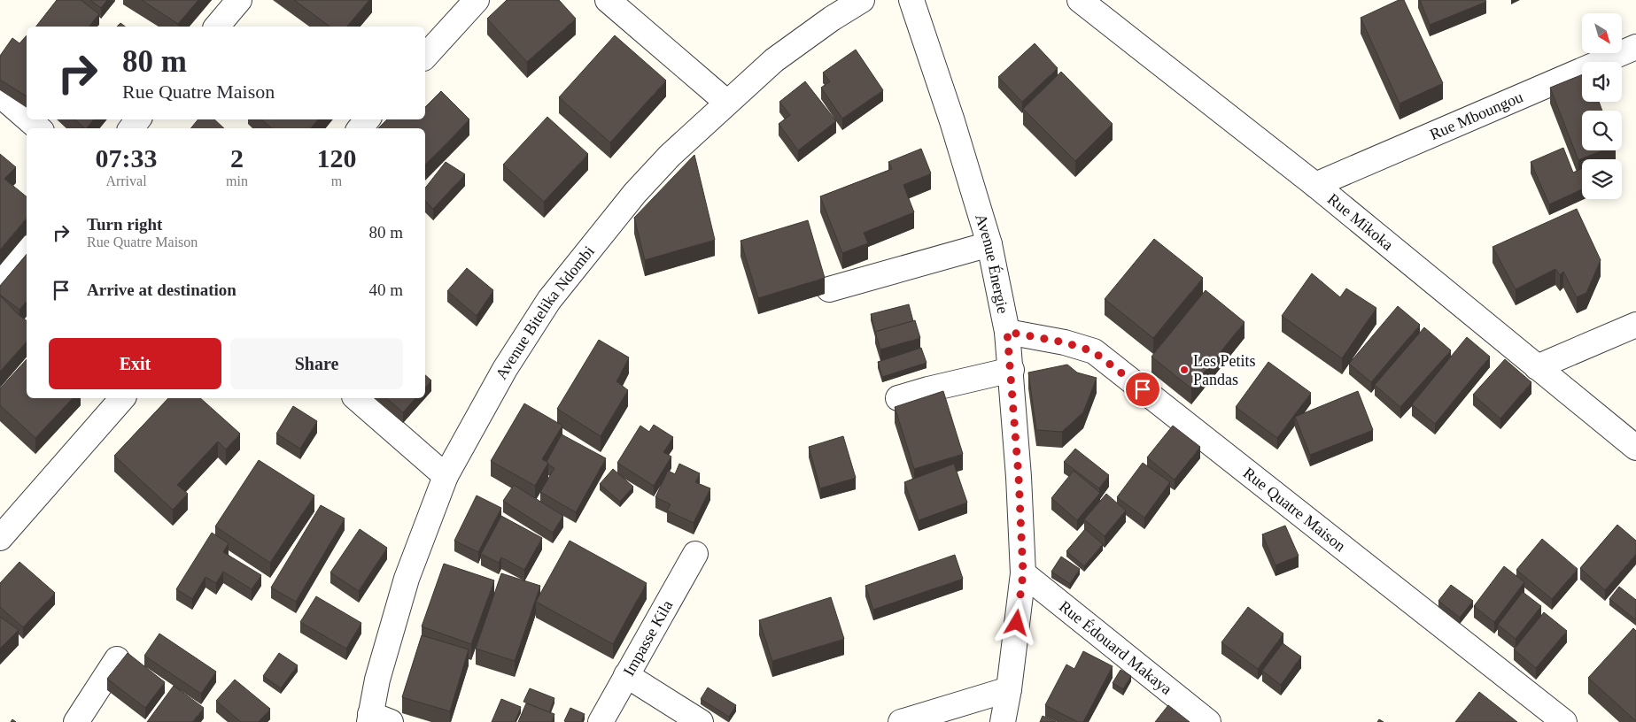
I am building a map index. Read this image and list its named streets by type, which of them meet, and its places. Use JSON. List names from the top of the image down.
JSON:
{
  "streets": {
    "street": [
      "Rue Mboungou",
      "Rue Mikoka",
      "Avenue Énergie",
      "Avenue Bitelika Ndombi",
      "Rue Quatre Maison",
      "Impasse Kila",
      "Rue Édouard Makaya"
    ]
  },
  "crossings": [
    ["Rue Mboungou", "Rue Mikoka"],
    ["Avenue Énergie", "Rue Quatre Maison"],
    ["Avenue Énergie", "Rue Édouard Makaya"]
  ],
  "places": ["Les Petits Pandas"],
  "north": "bottom right",
  "page": {
    "turn": ["80 m", "Rue Quatre Maison"],
    "eta": [
      "07:33",
      "Arrival",
      "2",
      "min",
      "120",
      "m"
    ],
    "list": [
      {
        "name": "Turn right",
        "note": "Rue Quatre Maison",
        "value": "80 m"
      },
      {
        "name": "Arrive at destination",
        "value": "40 m"
      }
    ],
    "buttons": ["Exit", "Share"]
  }
}
